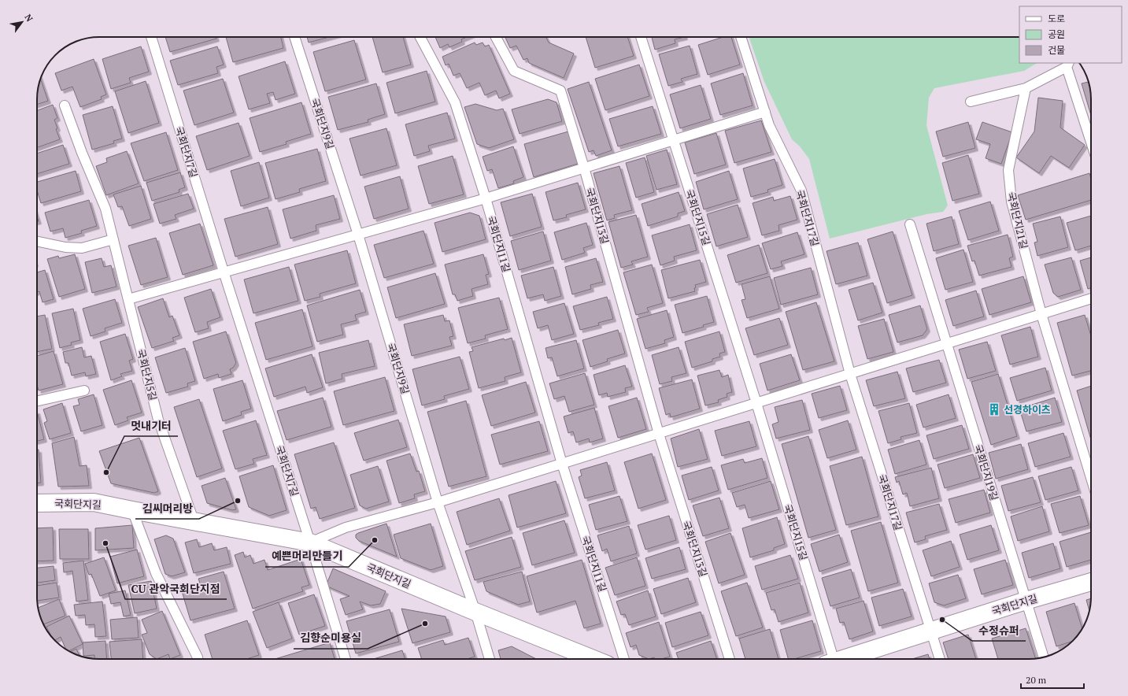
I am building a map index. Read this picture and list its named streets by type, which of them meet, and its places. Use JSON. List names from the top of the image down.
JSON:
{
  "streets": {
    "street": ["국회단지길"],
    "lane": [
      "국회단지9길",
      "국회단지7길",
      "국회단지13길",
      "국회단지15길",
      "국회단지17길",
      "국회단지21길",
      "국회단지11길",
      "국회단지5길",
      "국회단지19길"
    ]
  },
  "crossings": [
    ["국회단지9길", "국회단지길"],
    ["국회단지7길", "국회단지길"],
    ["국회단지17길", "국회단지길"],
    ["국회단지5길", "국회단지길"],
    ["국회단지19길", "국회단지길"]
  ],
  "places": {
    "building": ["선경하이츠"],
    "other": [
      "멋내기터",
      "김씨머리방",
      "예쁜머리만들기",
      "CU 관악국회단지점",
      "수정슈퍼",
      "김향순미용실"
    ]
  },
  "legend": ["도로", "공원", "건물"],
  "scale_bar": "20 m",
  "north": "top right"
}
